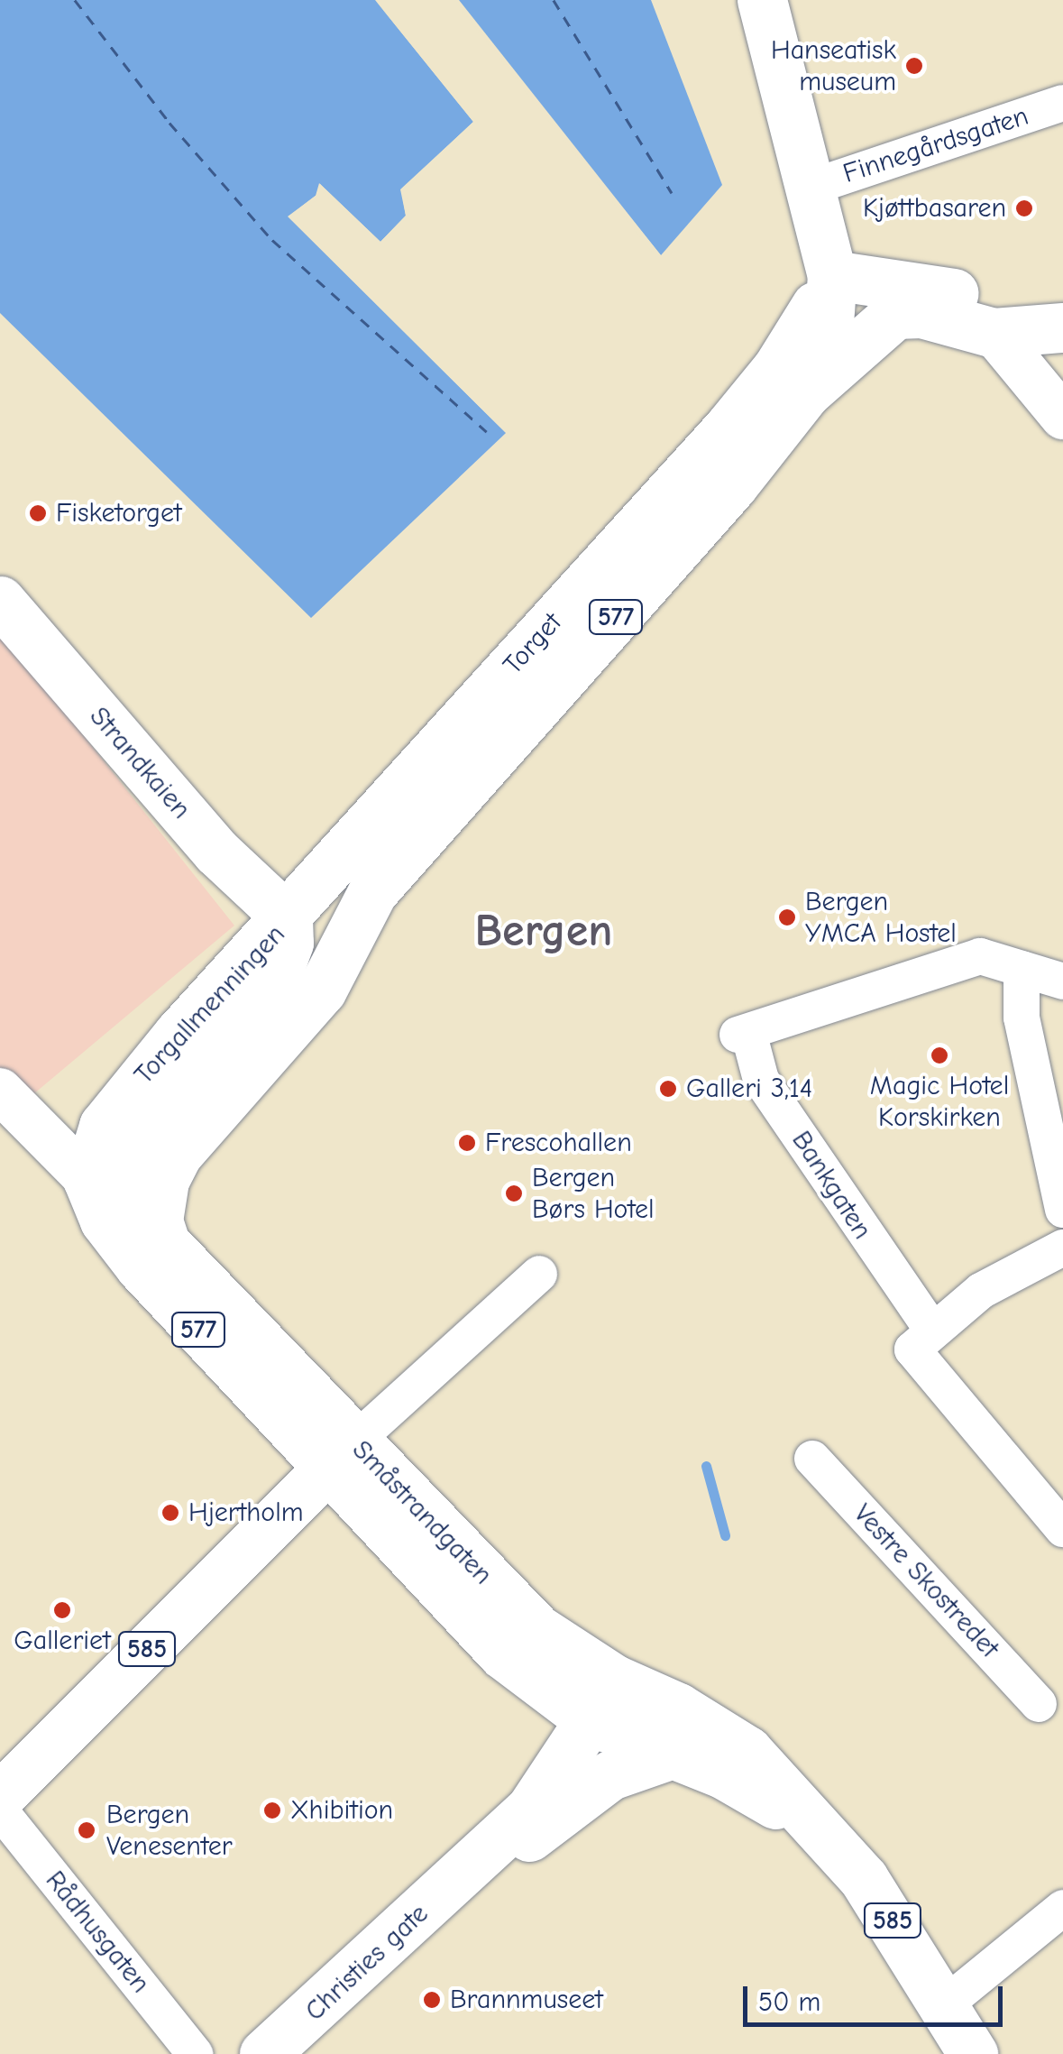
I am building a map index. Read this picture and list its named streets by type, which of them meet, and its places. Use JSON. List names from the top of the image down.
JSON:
{
  "streets": {
    "main road": [
      "577",
      "Torget",
      "Strandkaien",
      "Torgallmenningen",
      "Småstrandgaten",
      "585",
      "Christies gate"
    ],
    "street": [
      "Finnegårdsgaten",
      "Bankgaten",
      "Vestre Skostredet",
      "Rådhusgaten"
    ]
  },
  "crossings": [
    ["Finnegårdsgaten", "577"],
    ["Finnegårdsgaten", "Torget"],
    ["577", "Torget"],
    ["Torget", "Strandkaien"],
    ["Torget", "Torgallmenningen"],
    ["Torget", "Småstrandgaten"],
    ["Strandkaien", "Torgallmenningen"],
    ["Torgallmenningen", "Småstrandgaten"],
    ["Småstrandgaten", "585"],
    ["Småstrandgaten", "Christies gate"],
    ["585", "Rådhusgaten"],
    ["585", "Christies gate"]
  ],
  "districts": ["Bergen"],
  "places": [
    "Hanseatisk museum",
    "Kjøttbasaren",
    "Fisketorget",
    "Bergen YMCA Hostel",
    "Magic Hotel Korskirken",
    "Galleri 3,14",
    "Frescohallen",
    "Bergen Børs Hotel",
    "Hjertholm",
    "Galleriet",
    "Xhibition",
    "Bergen Venesenter",
    "Brannmuseet"
  ],
  "scale_bar": "50 m"
}
